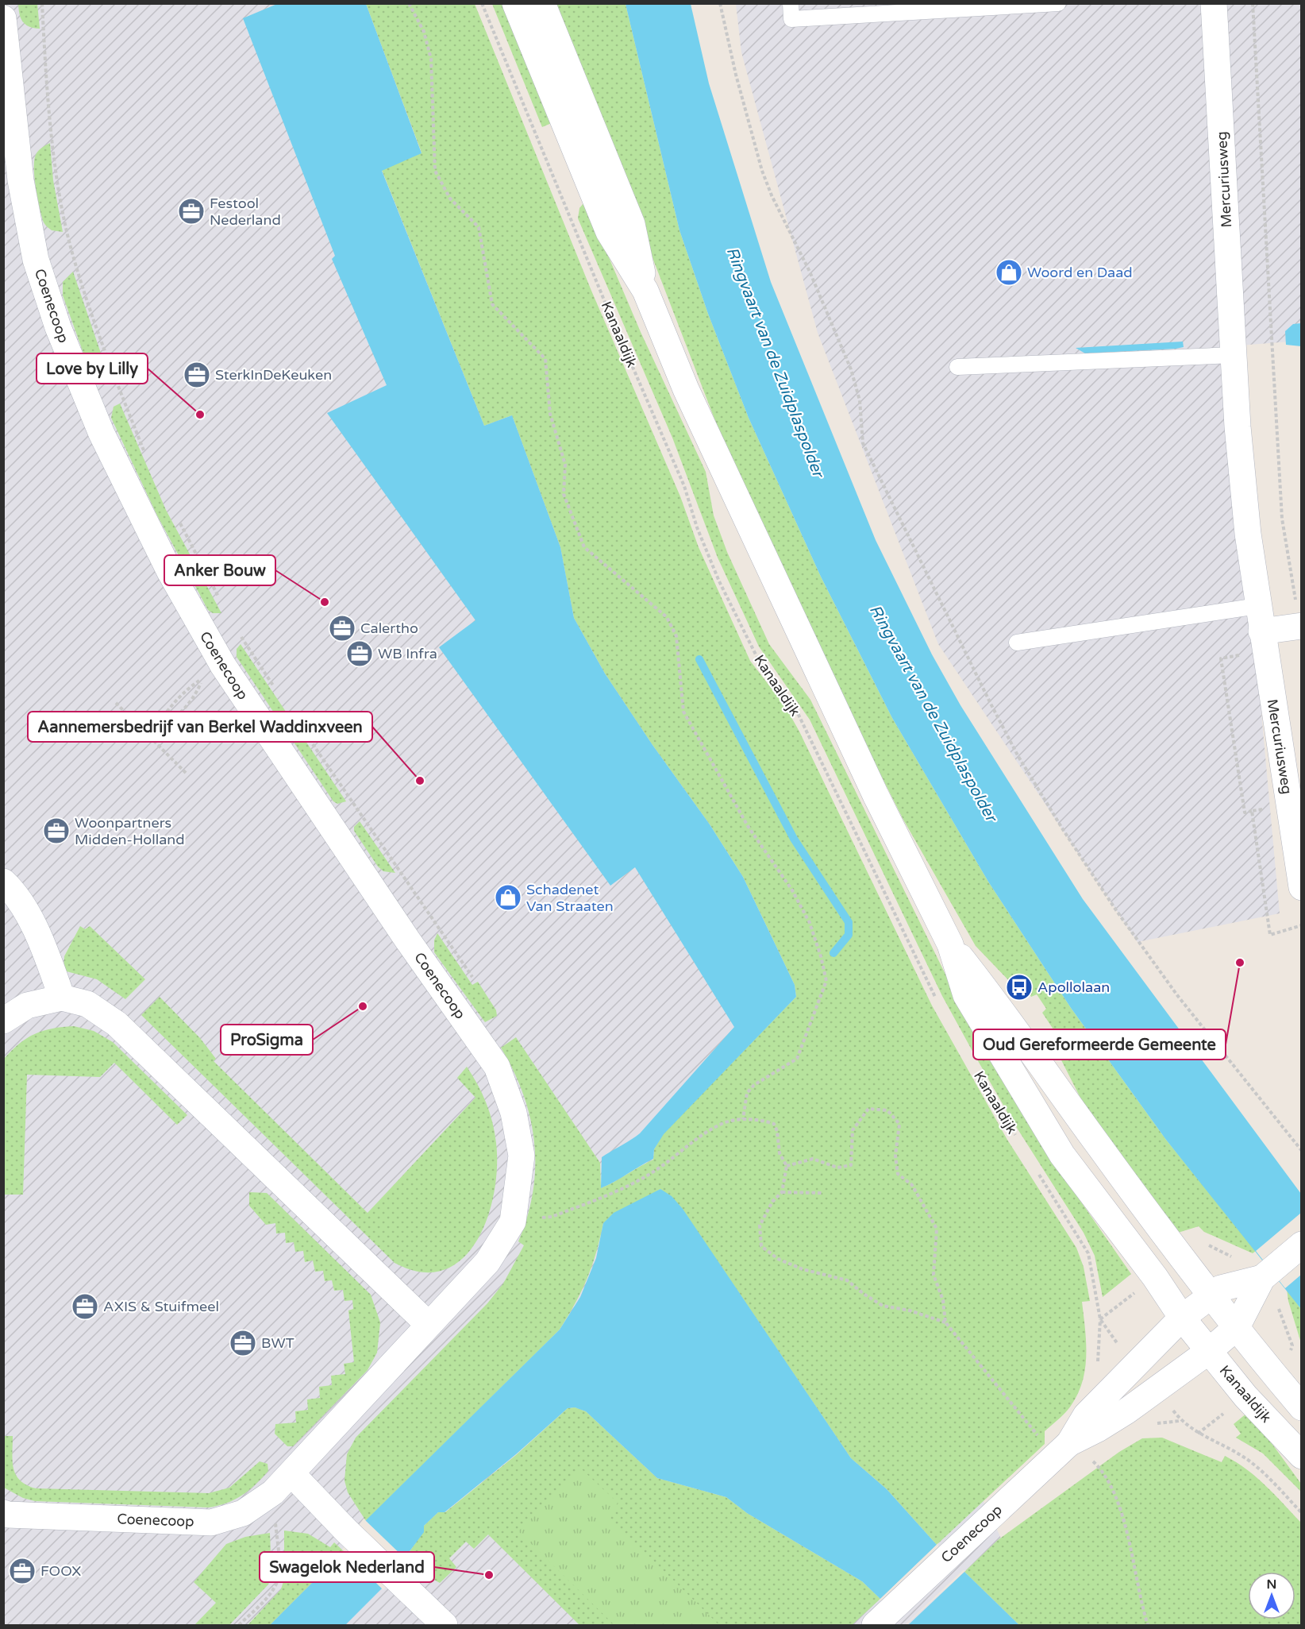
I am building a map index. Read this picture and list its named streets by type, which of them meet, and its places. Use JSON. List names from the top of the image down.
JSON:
{
  "streets": {
    "street": ["Mercuriusweg", "Coenecoop", "Kanaaldijk"]
  },
  "crossings": [
    ["Coenecoop", "Kanaaldijk"]
  ],
  "water": ["Ringvaart van de Zuidplaspolder"],
  "places": {
    "office": [
      "Festool Nederland",
      "SterkInDeKeuken",
      "Calertho",
      "WB Infra",
      "Woonpartners Midden-Holland",
      "AXIS & Stuifmeel",
      "BWT",
      "FOOX"
    ],
    "shop": ["Woord en Daad", "Schadenet Van Straaten"],
    "other": [
      "Love by Lilly",
      "Anker Bouw",
      "Aannemersbedrijf van Berkel Waddinxveen",
      "Oud Gereformeerde Gemeente",
      "ProSigma",
      "Swagelok Nederland"
    ],
    "bus stop": ["Apollolaan"]
  },
  "north": "top"
}
